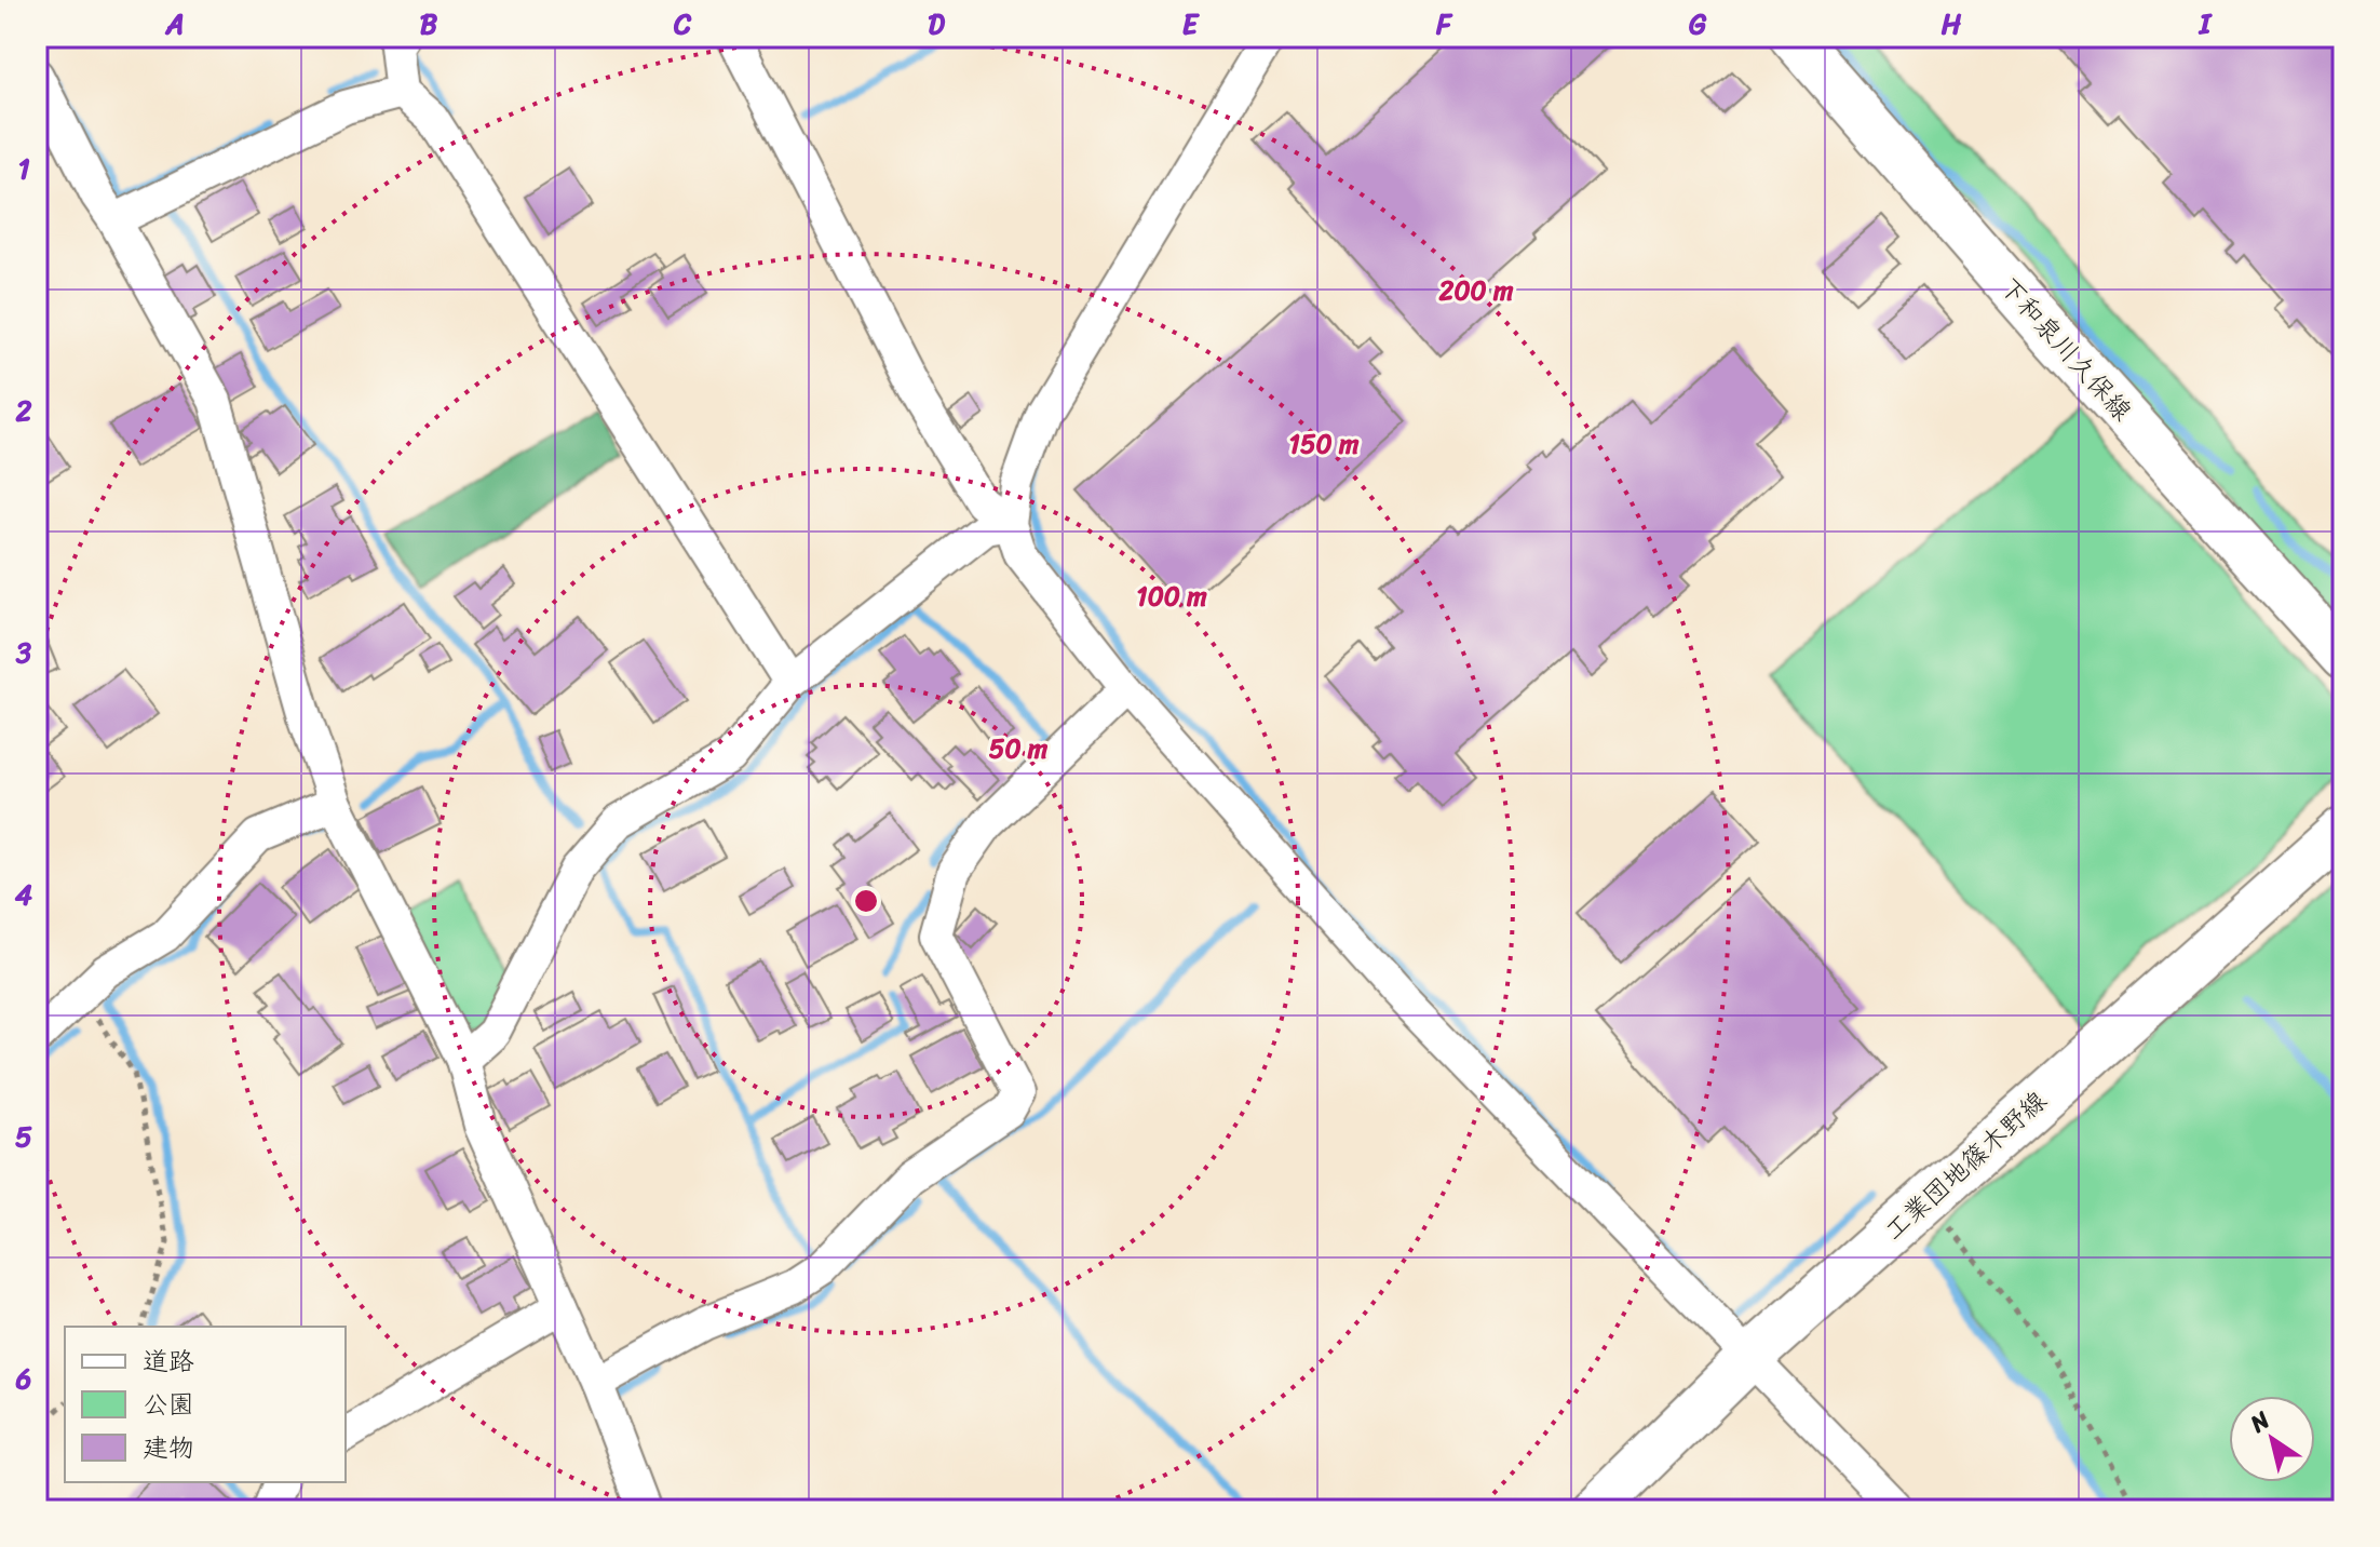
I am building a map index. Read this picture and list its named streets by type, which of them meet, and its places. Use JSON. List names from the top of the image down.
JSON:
{
  "streets": {
    "street": ["下和泉川久保線", "工業団地篠木野線"]
  },
  "legend": ["道路", "公園", "建物"],
  "north": "top left",
  "grid": {
    "columns": [
      "A",
      "B",
      "C",
      "D",
      "E",
      "F",
      "G",
      "H",
      "I"
    ],
    "rows": [
      "1",
      "2",
      "3",
      "4",
      "5",
      "6"
    ]
  },
  "rings": [
    "200 m",
    "150 m",
    "100 m",
    "50 m"
  ]
}
